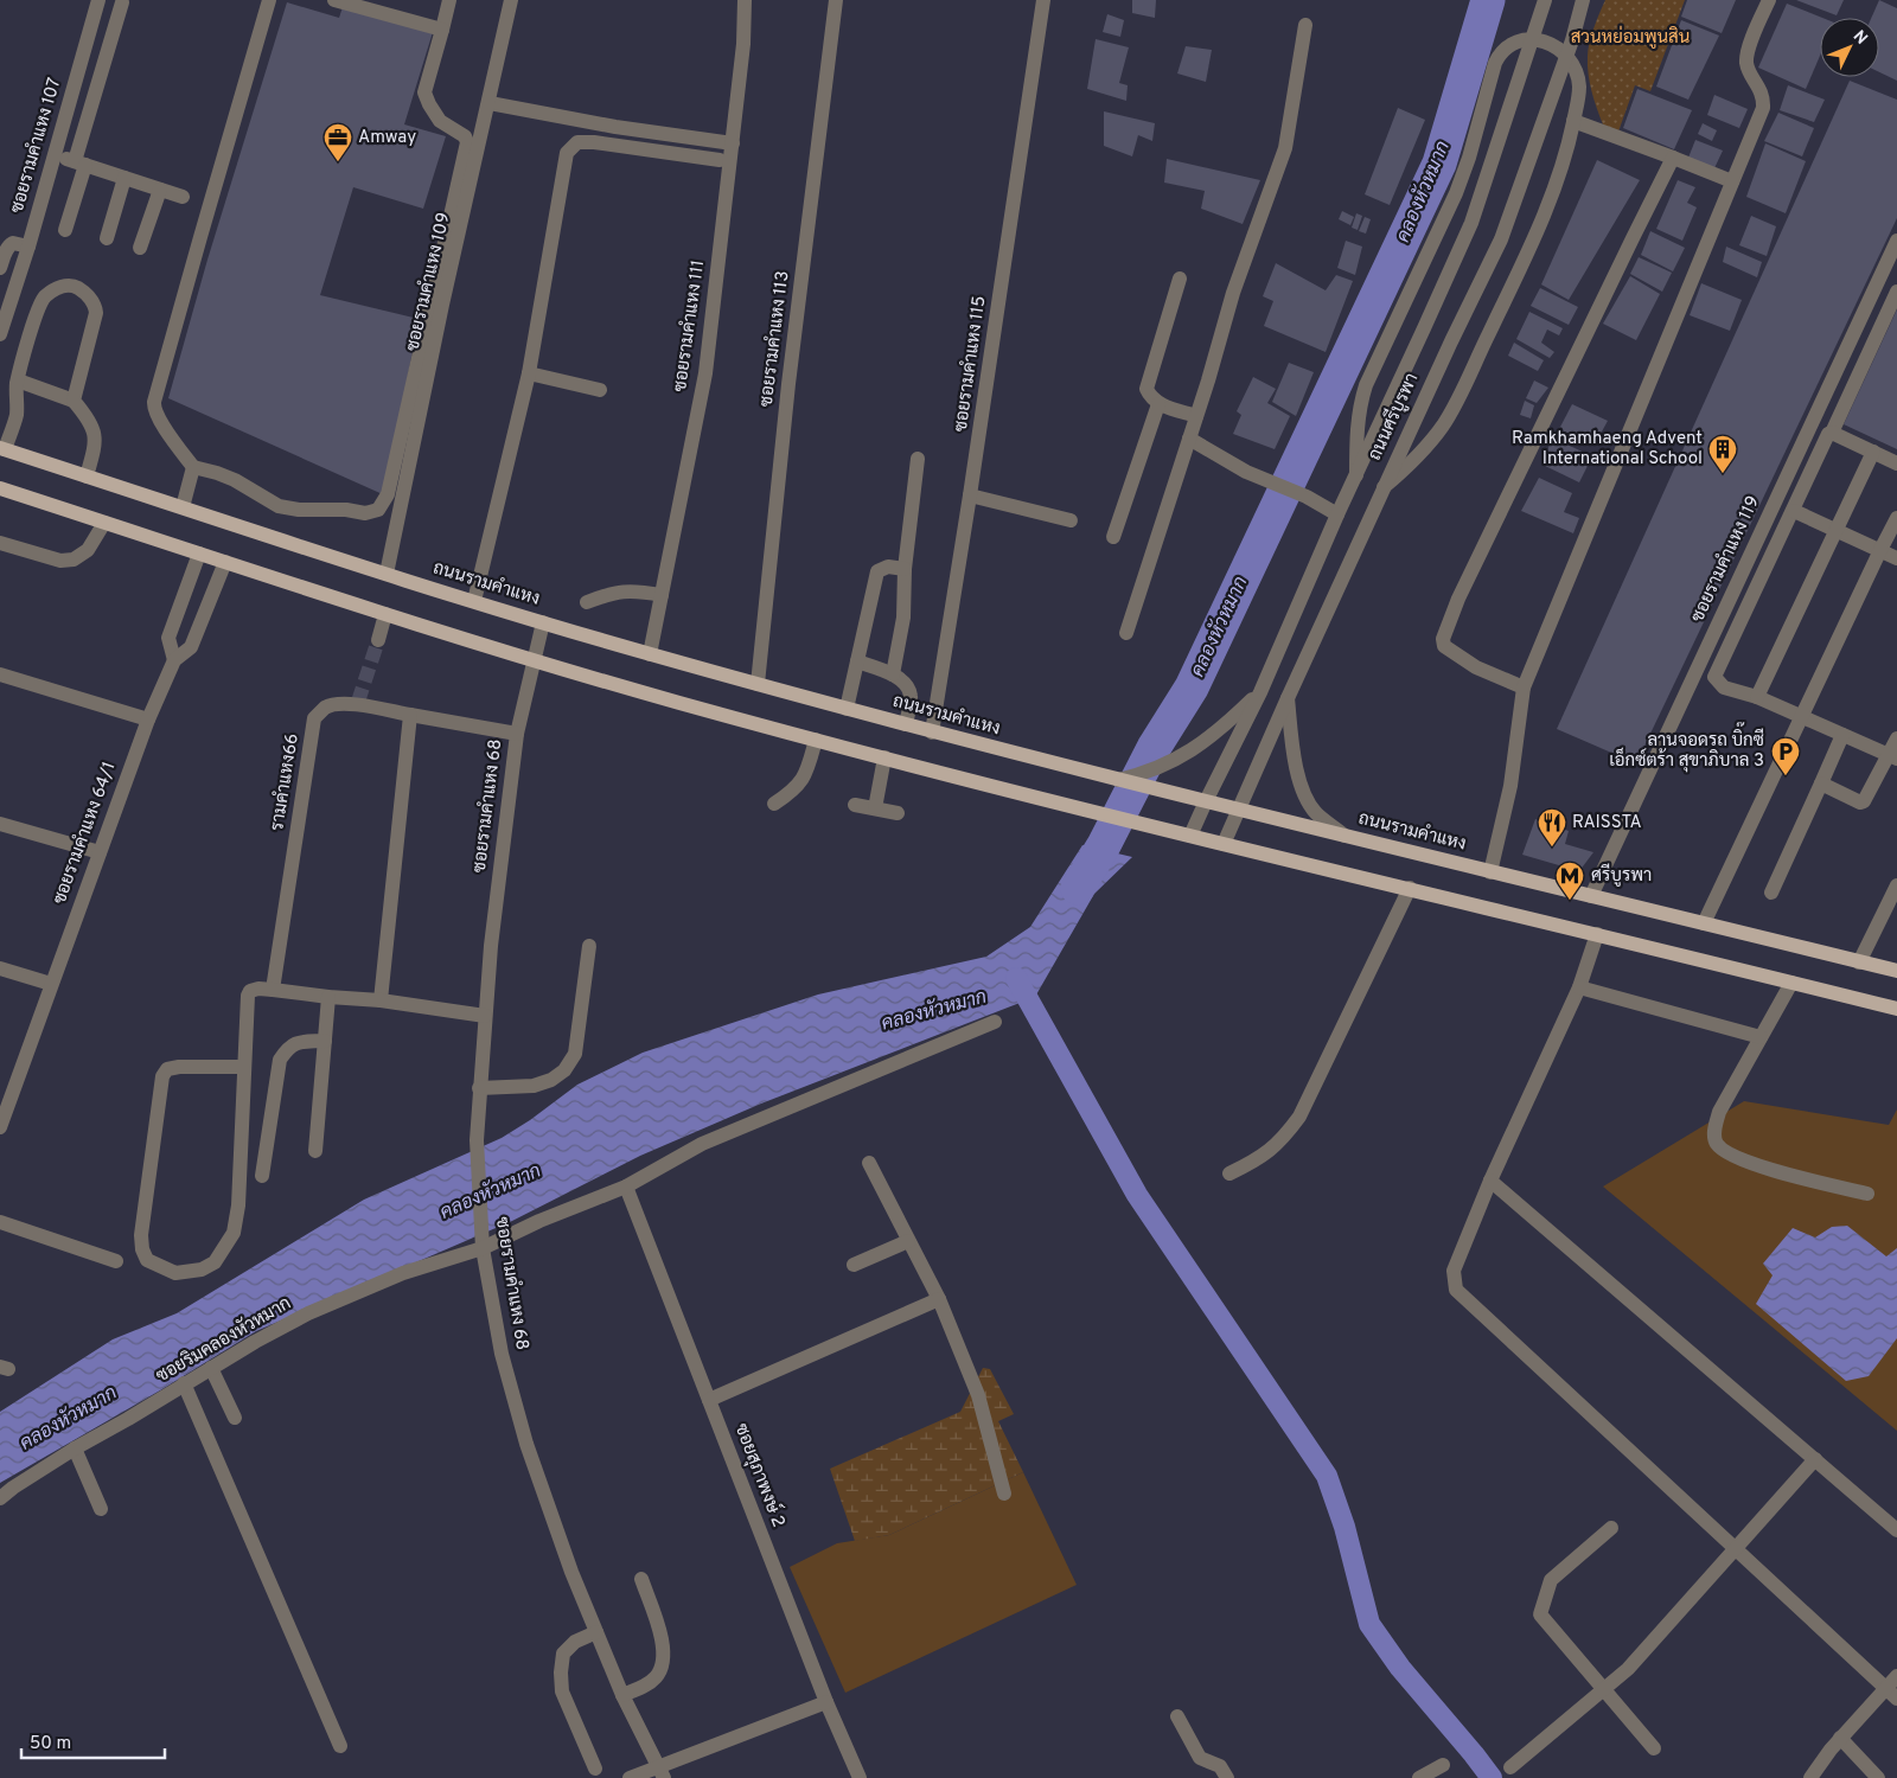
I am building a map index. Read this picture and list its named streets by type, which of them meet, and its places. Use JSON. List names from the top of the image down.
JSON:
{
  "streets": {
    "main road": ["ถนนรามคำแหง"],
    "street": [
      "ซอยรามคำแหง 107",
      "ซอยรามคำแหง 109",
      "ซอยรามคำแหง 111",
      "ซอยรามคำแหง 113",
      "ซอยรามคำแหง 115",
      "ถนนศรีบูรพา",
      "ซอยรามคำแหง 119",
      "รามคำแหง66",
      "ซอยรามคำแหง 68",
      "ซอยรามคำแหง 64/1",
      "ซอยริมคลองหัวหมาก",
      "ซอยสุภาพงษ์ 2"
    ]
  },
  "crossings": [
    ["ซอยรามคำแหง 109", "ถนนรามคำแหง"],
    ["ซอยรามคำแหง 111", "ถนนรามคำแหง"],
    ["ซอยรามคำแหง 113", "ถนนรามคำแหง"],
    ["ซอยรามคำแหง 115", "ถนนรามคำแหง"],
    ["ถนนศรีบูรพา", "ถนนรามคำแหง"],
    ["ซอยรามคำแหง 119", "ถนนรามคำแหง"],
    ["ถนนรามคำแหง", "ซอยรามคำแหง 68"],
    ["รามคำแหง66", "ซอยรามคำแหง 68"],
    ["ซอยรามคำแหง 68", "ซอยริมคลองหัวหมาก"],
    ["ซอยริมคลองหัวหมาก", "ซอยสุภาพงษ์ 2"]
  ],
  "water": ["คลองหัวหมาก"],
  "parks": ["สวนหย่อมพูนสิน"],
  "places": {
    "office": ["Amway"],
    "building": ["Ramkhamhaeng Advent International School"],
    "parking": ["ลานจอดรถ บิ๊กซี เอ็กซ์ตร้า สุขาภิบาล 3"],
    "restaurant": ["RAISSTA"],
    "metro station": ["ศรีบูรพา"]
  },
  "scale_bar": "50 m",
  "north": "top right"
}
